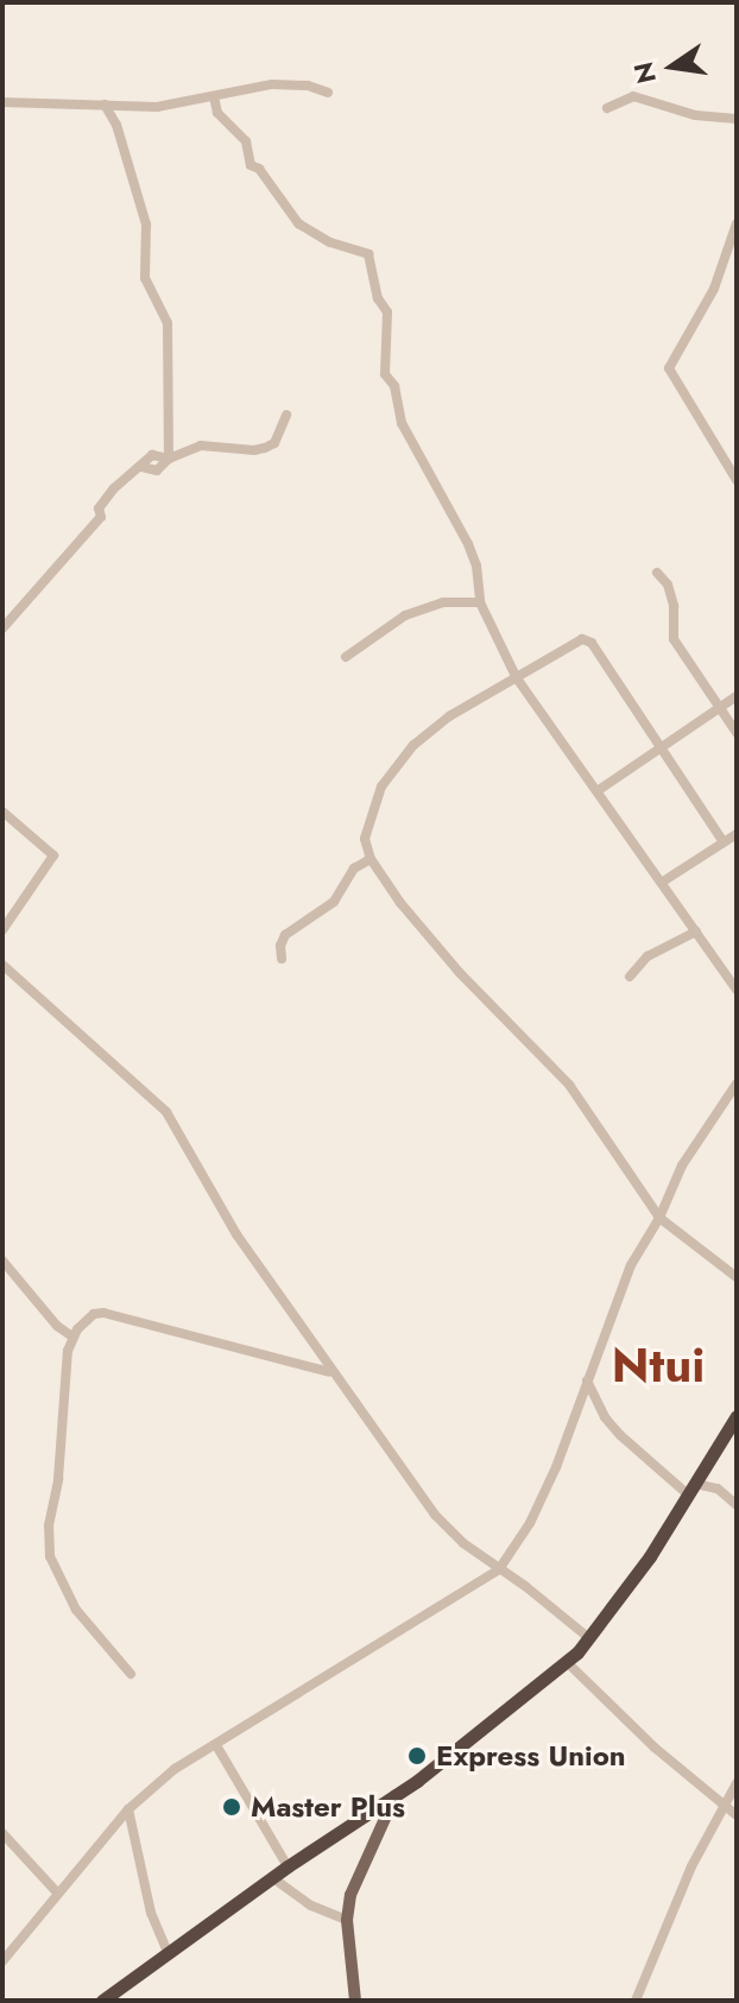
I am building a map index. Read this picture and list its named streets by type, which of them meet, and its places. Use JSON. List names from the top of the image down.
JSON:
{
  "districts": ["Ntui"],
  "places": ["Express Union", "Master Plus"],
  "north": "left"
}
